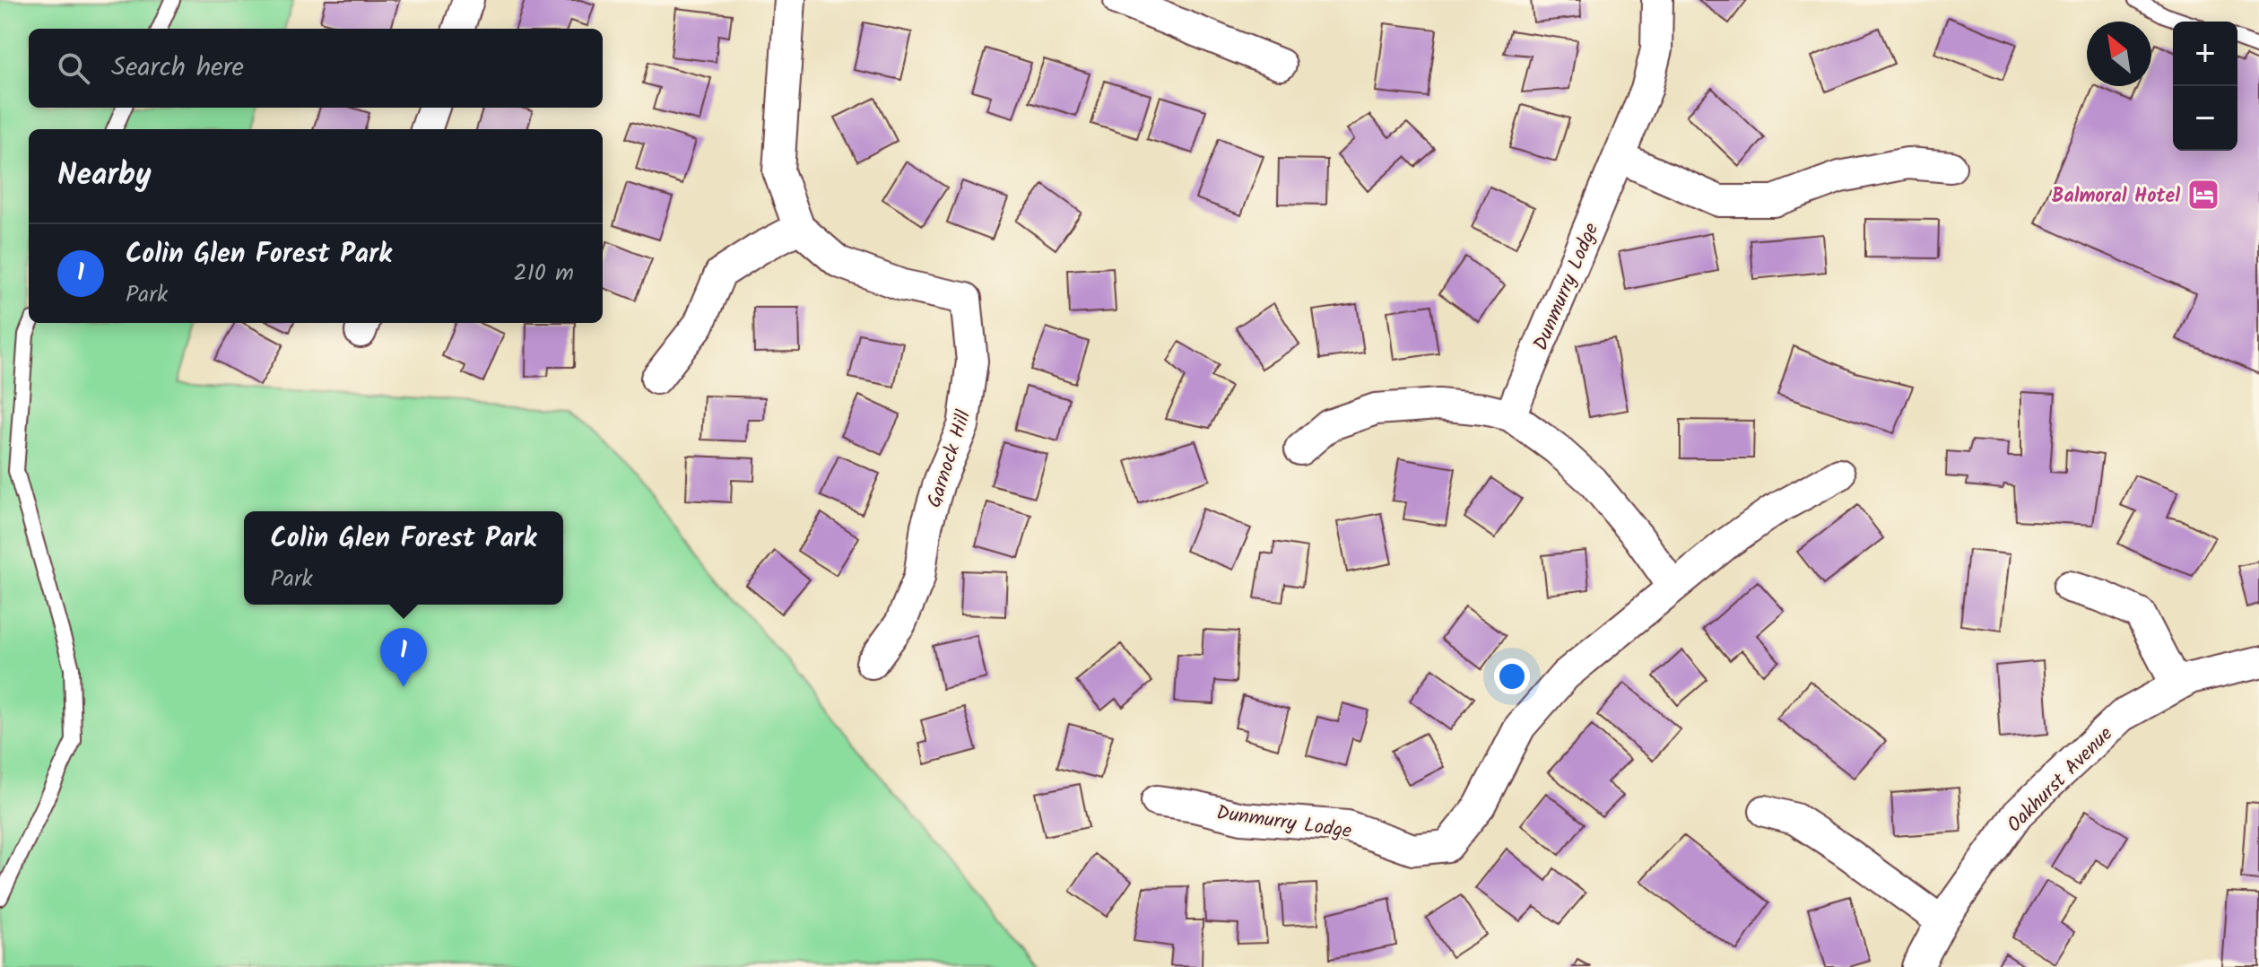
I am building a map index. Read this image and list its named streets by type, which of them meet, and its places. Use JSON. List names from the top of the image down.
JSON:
{
  "streets": {
    "street": ["Dunmurry Lodge", "Garnock Hill", "Oakhurst Avenue"]
  },
  "places": {
    "hotel": ["Balmoral Hotel"]
  },
  "north": "top left",
  "page": {
    "map_buttons": ["+", "−"],
    "search": "Search here",
    "heading": "Nearby",
    "list": [
      {
        "mark": "1",
        "name": "Colin Glen Forest Park",
        "note": "Park",
        "value": "210 m"
      }
    ],
    "popup": ["Colin Glen Forest Park", "Park"],
    "pins": "1"
  }
}
